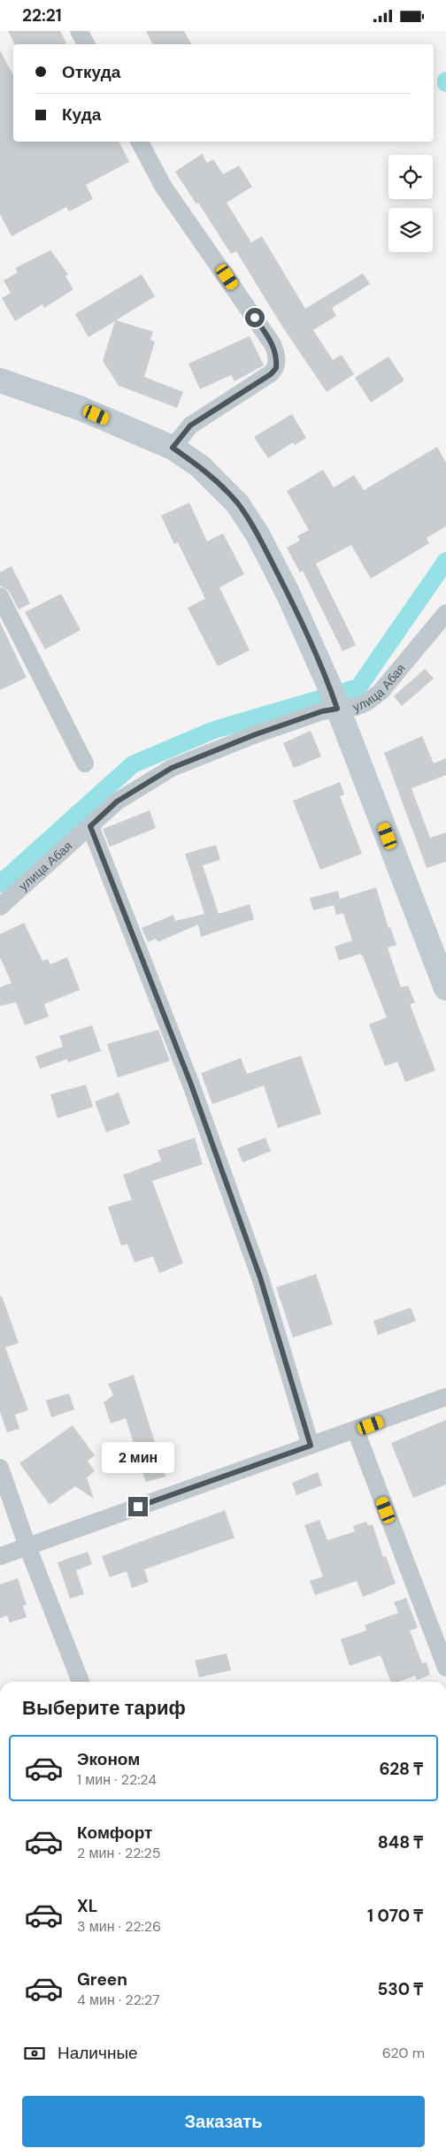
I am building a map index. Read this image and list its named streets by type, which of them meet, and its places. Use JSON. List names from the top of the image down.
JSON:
{
  "streets": {
    "street": ["улица Абая"]
  },
  "page": {
    "status": "22:21",
    "banner": ["Откуда", "Куда"],
    "bubble": "2 мин",
    "heading": "Выберите тариф",
    "list": [
      {
        "name": "Эконом",
        "note": "1 мин · 22:24",
        "value": "628 ₸"
      },
      {
        "name": "Комфорт",
        "note": "2 мин · 22:25",
        "value": "848 ₸"
      },
      {
        "name": "XL",
        "note": "3 мин · 22:26",
        "value": "1 070 ₸"
      },
      {
        "name": "Green",
        "note": "4 мин · 22:27",
        "value": "530 ₸"
      }
    ],
    "pay": ["Наличные", "620 m"],
    "buttons": "Заказать"
  }
}
